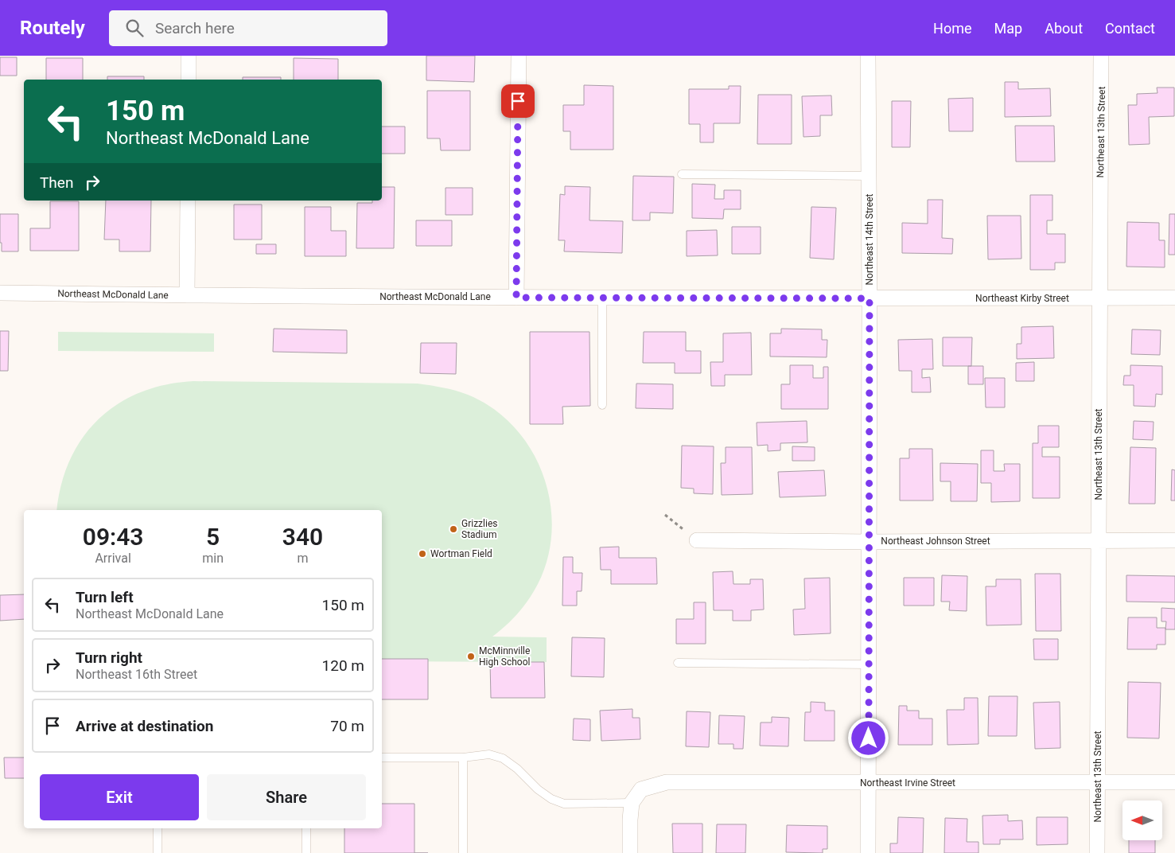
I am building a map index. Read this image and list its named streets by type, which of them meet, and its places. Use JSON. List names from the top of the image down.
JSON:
{
  "streets": {
    "street": [
      "Northeast 13th Street",
      "Northeast 14th Street",
      "Northeast McDonald Lane",
      "Northeast Kirby Street",
      "Northeast Johnson Street",
      "Northeast Irvine Street"
    ]
  },
  "crossings": [
    ["Northeast 13th Street", "Northeast Kirby Street"],
    ["Northeast 13th Street", "Northeast Johnson Street"],
    ["Northeast 13th Street", "Northeast Irvine Street"],
    ["Northeast 14th Street", "Northeast McDonald Lane"],
    ["Northeast 14th Street", "Northeast Kirby Street"],
    ["Northeast 14th Street", "Northeast Johnson Street"],
    ["Northeast 14th Street", "Northeast Irvine Street"],
    ["Northeast McDonald Lane", "Northeast Kirby Street"]
  ],
  "places": ["Grizzlies Stadium", "Wortman Field", "McMinnville High School"],
  "north": "left",
  "page": {
    "header": "Routely",
    "search": "Search here",
    "nav": [
      "Home",
      "Map",
      "About",
      "Contact"
    ],
    "turn": ["150 m", "Northeast McDonald Lane"],
    "then": "Then",
    "eta": [
      "09:43",
      "Arrival",
      "5",
      "min",
      "340",
      "m"
    ],
    "list": [
      {
        "name": "Turn left",
        "note": "Northeast McDonald Lane",
        "value": "150 m"
      },
      {
        "name": "Turn right",
        "note": "Northeast 16th Street",
        "value": "120 m"
      },
      {
        "name": "Arrive at destination",
        "value": "70 m"
      }
    ],
    "buttons": ["Exit", "Share"]
  }
}
